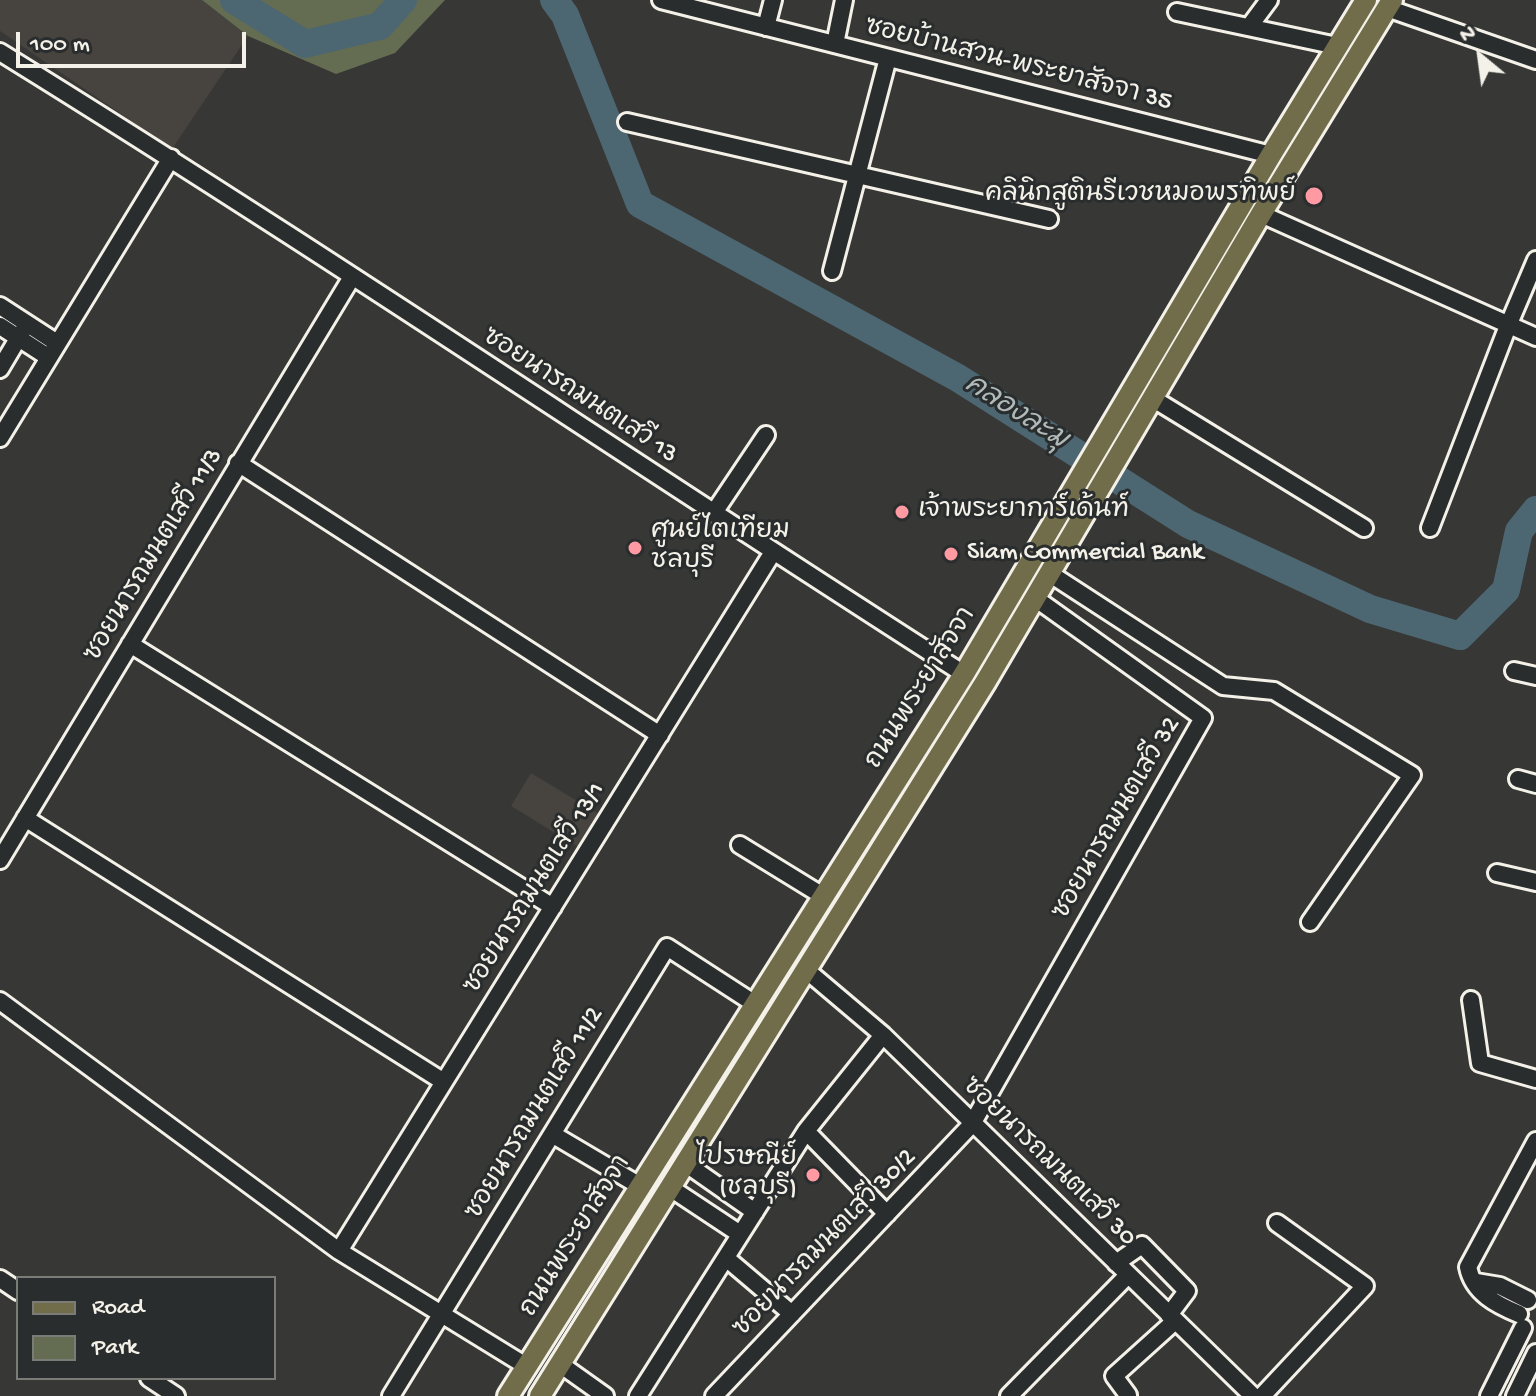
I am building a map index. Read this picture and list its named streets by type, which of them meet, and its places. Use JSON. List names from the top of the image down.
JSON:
{
  "streets": {
    "main road": ["ถนนพระยาสัจจา"],
    "street": [
      "ซอยบ้านสวน-พระยาสัจจา 35",
      "ซอยนารถมนตเสวี 13",
      "ซอยนารถมนตเสวี 11/3",
      "ซอยนารถมนตเสวี 32",
      "ซอยนารถมนตเสวี 13/1",
      "ซอยนารถมนตเสวี 11/2",
      "ซอยนารถมนตเสวี 30",
      "ซอยนารถมนตเสวี 30/2"
    ]
  },
  "crossings": [
    ["ซอยบ้านสวน-พระยาสัจจา 35", "ถนนพระยาสัจจา"],
    ["ซอยนารถมนตเสวี 13", "ซอยนารถมนตเสวี 11/3"],
    ["ซอยนารถมนตเสวี 13", "ถนนพระยาสัจจา"],
    ["ซอยนารถมนตเสวี 13", "ซอยนารถมนตเสวี 13/1"],
    ["ถนนพระยาสัจจา", "ซอยนารถมนตเสวี 32"],
    ["ถนนพระยาสัจจา", "ซอยนารถมนตเสวี 11/2"],
    ["ถนนพระยาสัจจา", "ซอยนารถมนตเสวี 30"],
    ["ซอยนารถมนตเสวี 32", "ซอยนารถมนตเสวี 30"],
    ["ซอยนารถมนตเสวี 32", "ซอยนารถมนตเสวี 30/2"],
    ["ซอยนารถมนตเสวี 30", "ซอยนารถมนตเสวี 30/2"]
  ],
  "water": ["คลองละมุ"],
  "places": [
    "คลินิกสูตินรีเวชหมอพรทิพย์",
    "เจ้าพระยาการ์เด้นท์",
    "ศูนย์ไตเทียม ชลบุรี",
    "Siam Commercial Bank",
    "ไปรษณีย์ (ชลบุรี)"
  ],
  "legend": ["Road", "Park"],
  "scale_bar": "100 m",
  "north": "top left"
}
